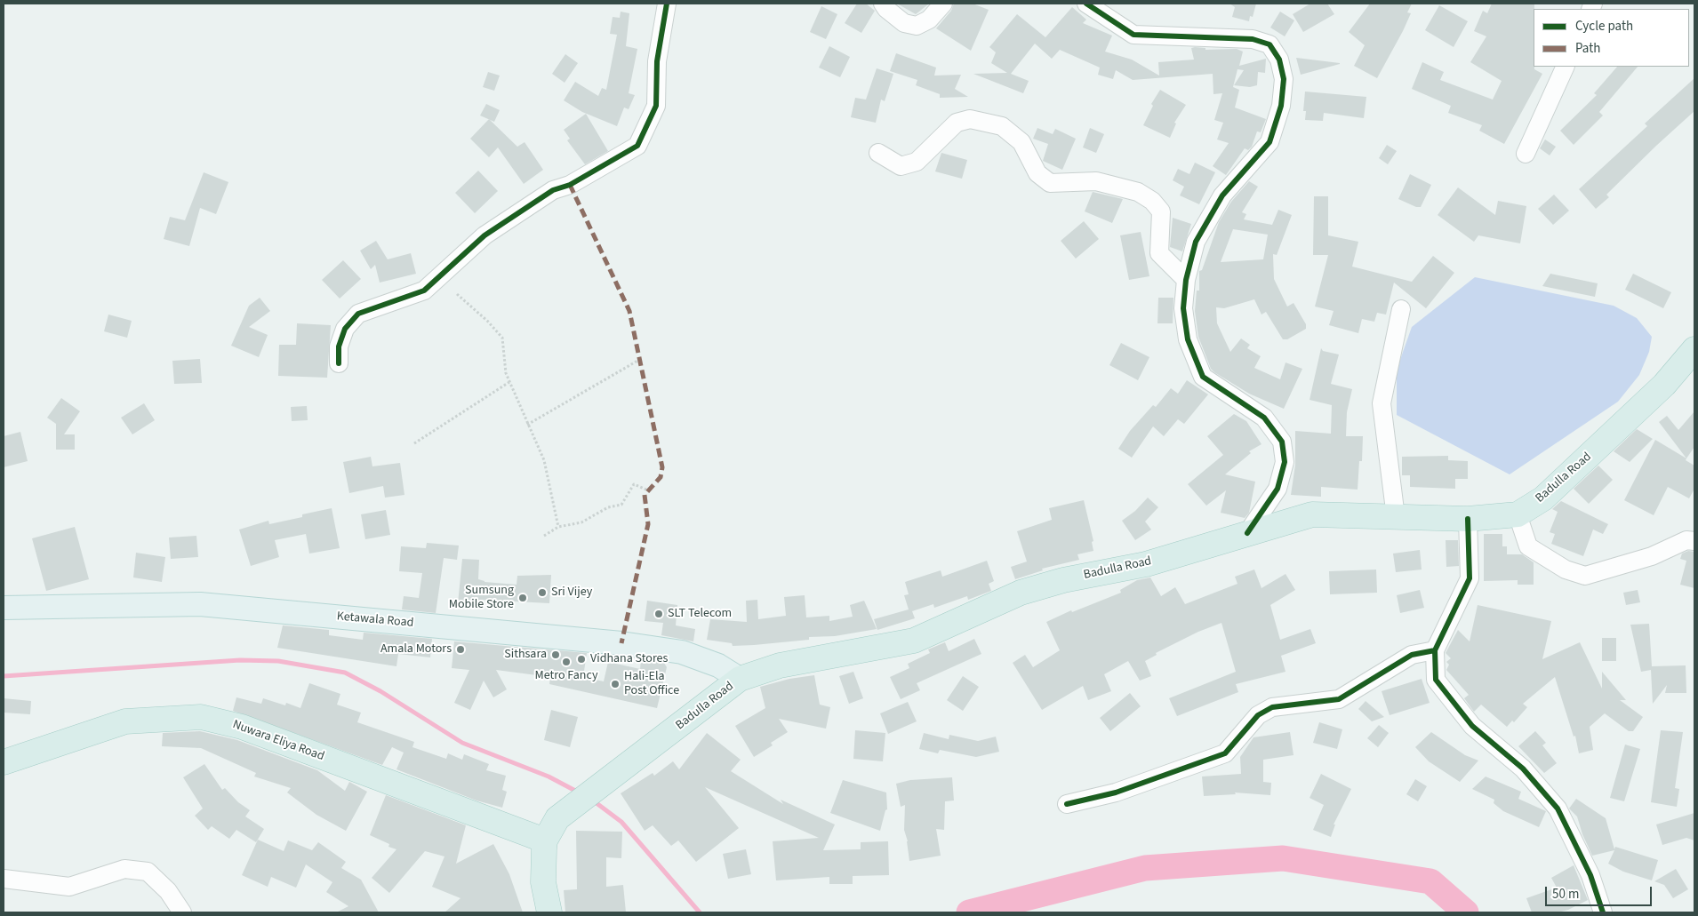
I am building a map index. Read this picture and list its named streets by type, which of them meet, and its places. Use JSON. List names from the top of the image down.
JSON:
{
  "streets": {
    "highway": ["Badulla Road", "Nuwara Eliya Road"],
    "main road": ["Ketawala Road"]
  },
  "crossings": [
    ["Badulla Road", "Ketawala Road"],
    ["Badulla Road", "Nuwara Eliya Road"]
  ],
  "places": [
    "Sri Vijey",
    "Sumsung Mobile Store",
    "SLT Telecom",
    "Amala Motors",
    "Sithsara",
    "Vidhana Stores",
    "Metro Fancy",
    "Hali-Ela Post Office"
  ],
  "legend": ["Cycle path", "Path"],
  "scale_bar": "50 m"
}
